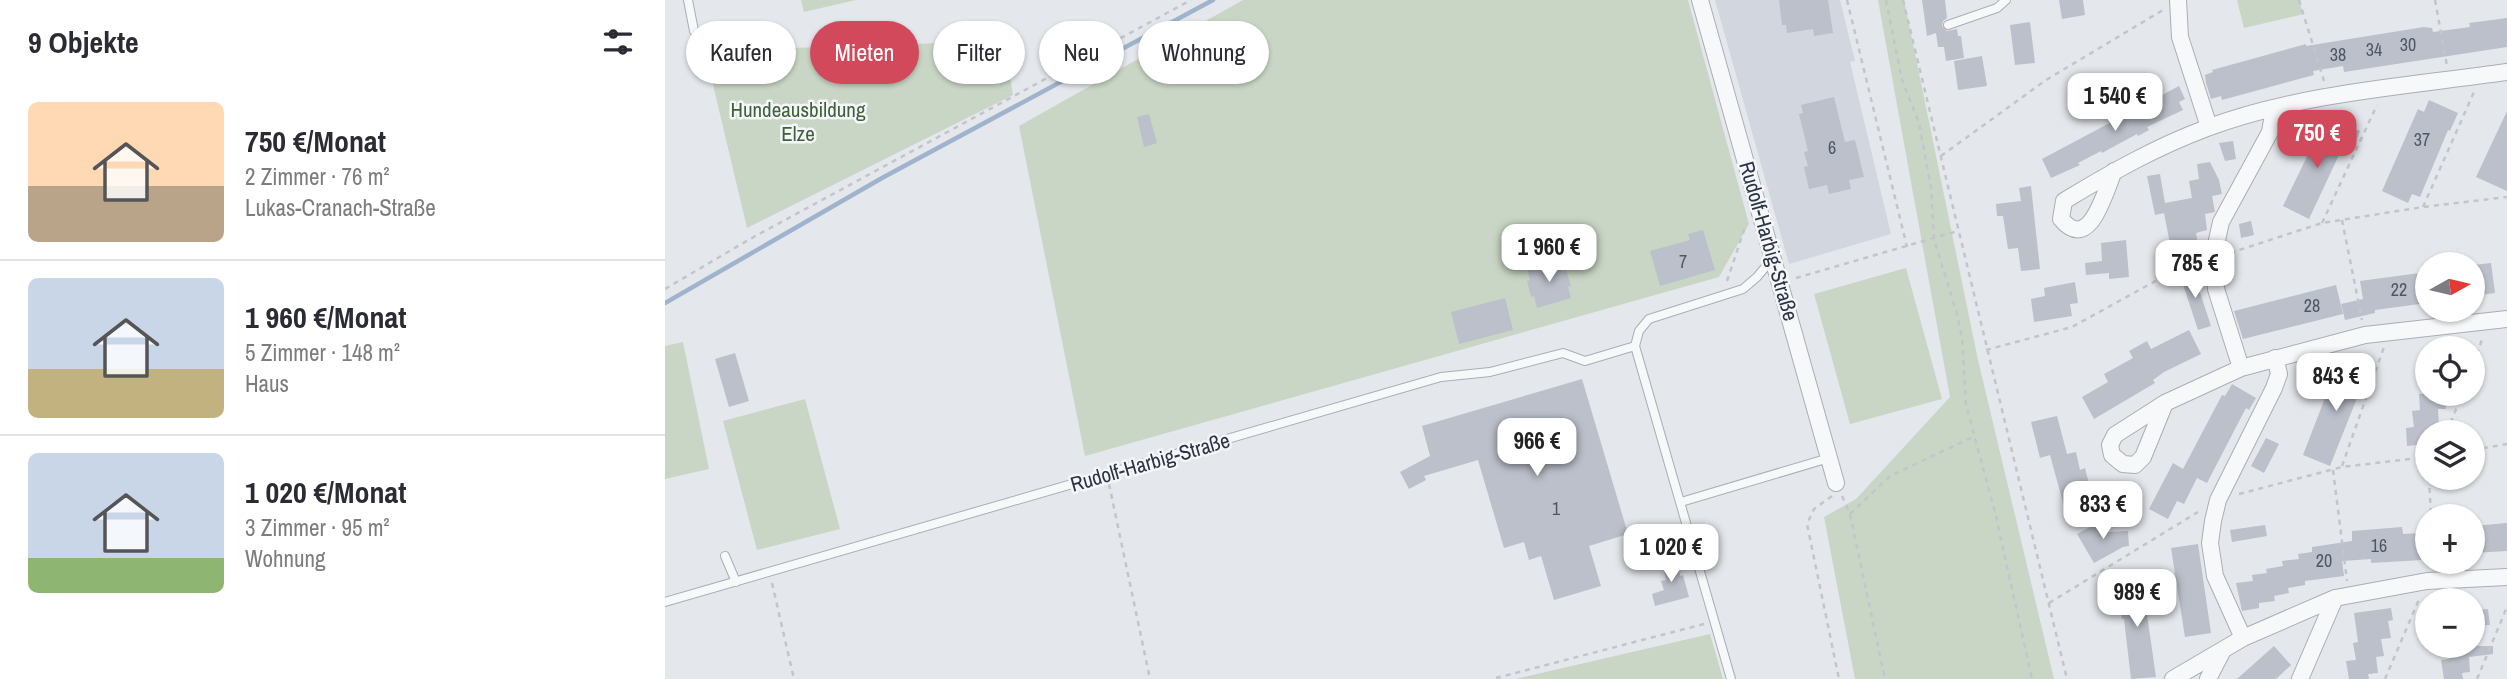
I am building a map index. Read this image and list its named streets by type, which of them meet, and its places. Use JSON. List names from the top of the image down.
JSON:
{
  "streets": {
    "street": ["Rudolf-Harbig-Straße"]
  },
  "parks": ["Hundeausbildung Elze"],
  "house_numbers": [
    "30",
    "34",
    "38",
    "37",
    "6",
    "7",
    "22",
    "28",
    "1",
    "16",
    "20"
  ],
  "north": "right",
  "page": {
    "heading": "9 Objekte",
    "chip": [
      "Kaufen",
      "Mieten",
      "Filter",
      "Neu",
      "Wohnung"
    ],
    "price": [
      "1 540 €",
      "750 €",
      "1 960 €",
      "785 €",
      "843 €",
      "966 €",
      "833 €",
      "1 020 €",
      "989 €"
    ],
    "list": [
      {
        "name": "750 €/Monat",
        "note": "2 Zimmer · 76 m² · Lukas-Cranach-Straße"
      },
      {
        "name": "1 960 €/Monat",
        "note": "5 Zimmer · 148 m² · Haus"
      },
      {
        "name": "1 020 €/Monat",
        "note": "3 Zimmer · 95 m² · Wohnung"
      }
    ],
    "map_buttons": ["+", "−"]
  }
}
